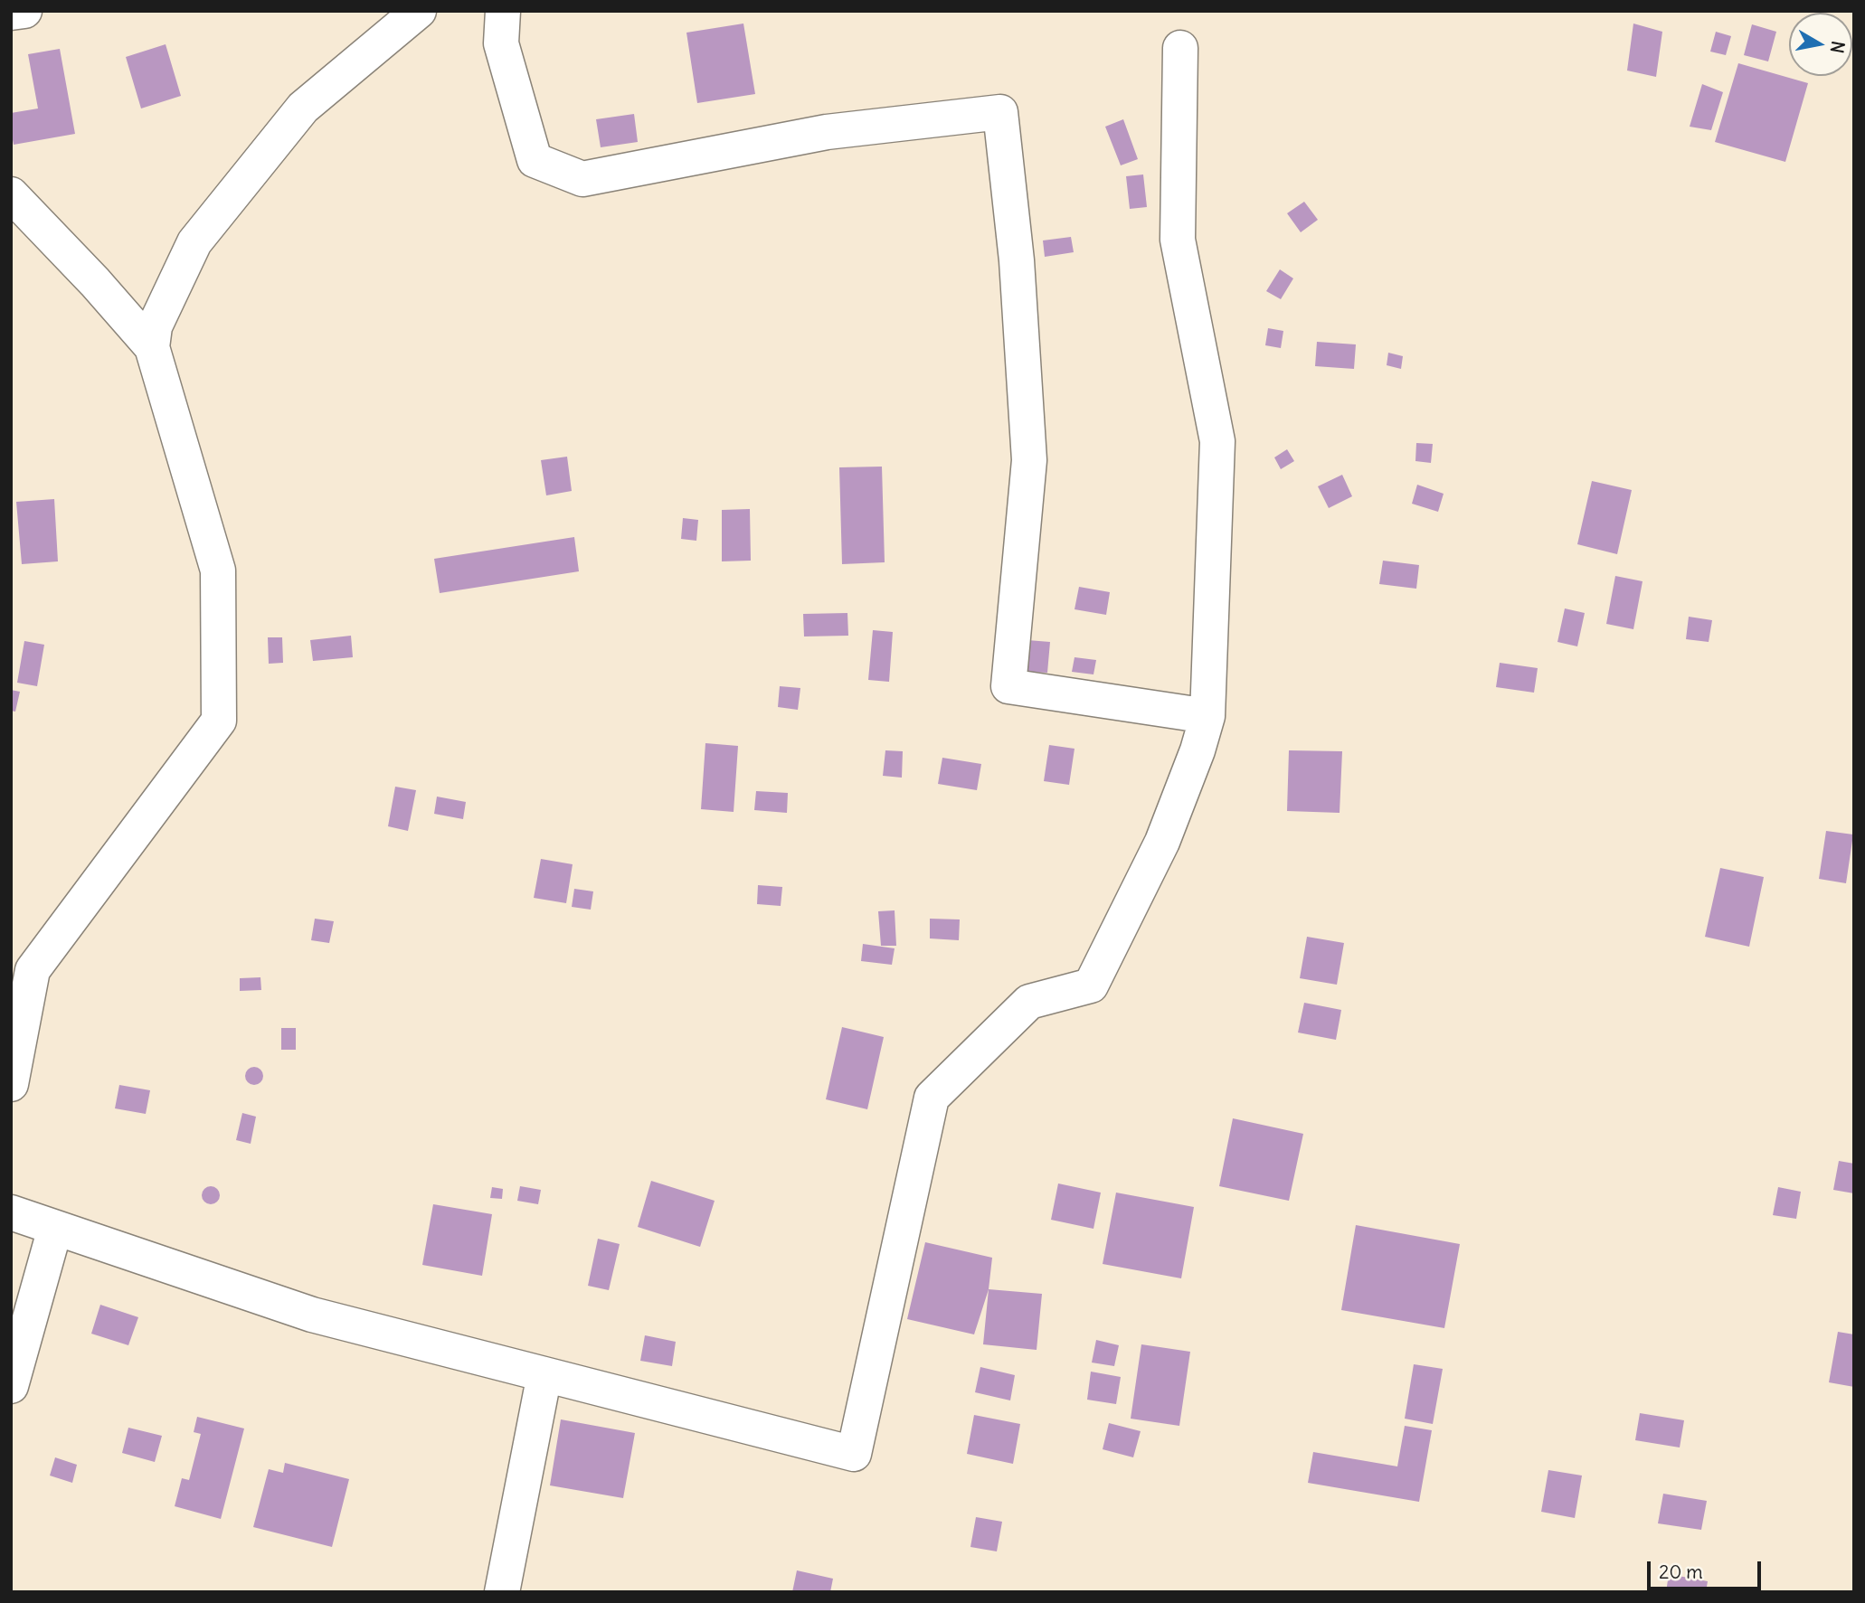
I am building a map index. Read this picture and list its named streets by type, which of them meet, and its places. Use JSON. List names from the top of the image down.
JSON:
{
  "scale_bar": "20 m",
  "north": "right"
}
